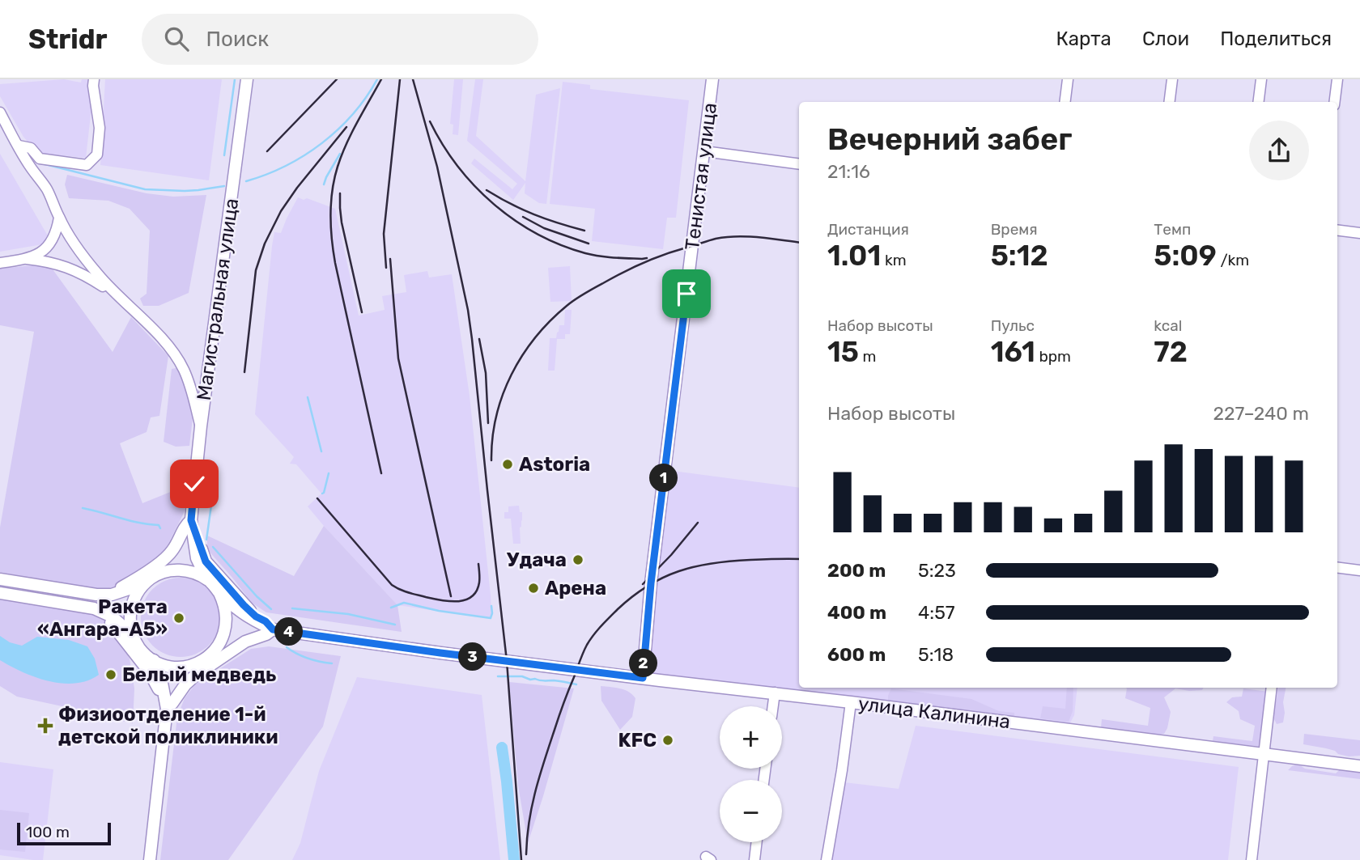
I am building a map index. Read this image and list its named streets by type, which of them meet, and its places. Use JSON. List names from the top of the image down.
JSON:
{
  "streets": {
    "main road": ["Тенистая улица", "Магистральная улица", "улица Калинина"]
  },
  "crossings": [
    ["Тенистая улица", "улица Калинина"]
  ],
  "places": {
    "other": [
      "Astoria",
      "Удача",
      "Арена",
      "Ракета «Ангара-А5»",
      "Белый медведь",
      "KFC"
    ],
    "health": ["Физиоотделение 1-й детской поликлиники"]
  },
  "scale_bar": "100 m",
  "page": {
    "header": "Stridr",
    "search": "Поиск",
    "nav": ["Карта", "Слои", "Поделиться"],
    "heading": ["Вечерний забег", "21:16"],
    "stats": [
      ["Дистанция", "1.01 km"],
      ["Время", "5:12"],
      ["Темп", "5:09 /km"],
      ["Набор высоты", "15 m"],
      ["Пульс", "161 bpm"],
      ["kcal", "72"]
    ],
    "chart": ["Набор высоты", "227–240 m"],
    "pins": [
      "1",
      "4",
      "3",
      "2"
    ],
    "list": [
      {
        "name": "200 m",
        "note": "5:23"
      },
      {
        "name": "400 m",
        "note": "4:57"
      },
      {
        "name": "600 m",
        "note": "5:18"
      }
    ],
    "map_buttons": ["+", "−"],
    "scale": "100 m"
  }
}
